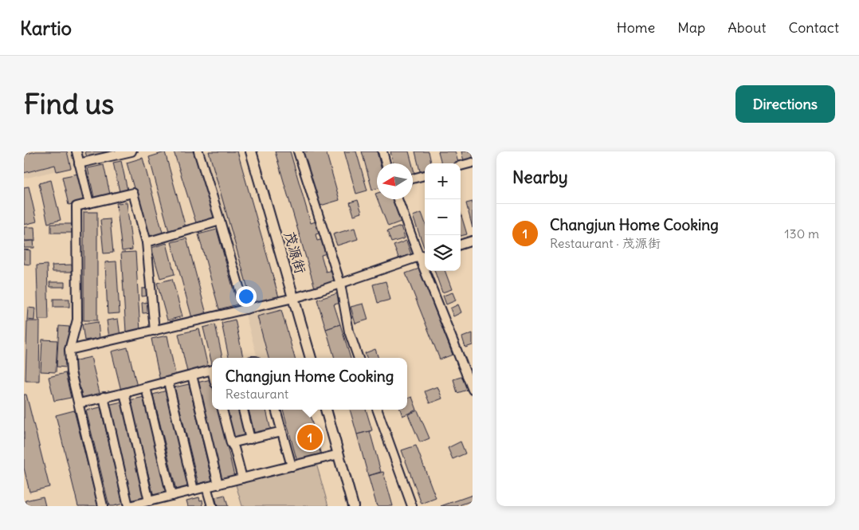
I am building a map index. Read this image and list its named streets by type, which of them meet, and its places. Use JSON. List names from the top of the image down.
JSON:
{
  "streets": {
    "main road": ["茂源街"]
  },
  "north": "left",
  "page": {
    "header": "Kartio",
    "nav": [
      "Home",
      "Map",
      "About",
      "Contact"
    ],
    "buttons": "Directions",
    "title": "Find us",
    "heading": "Nearby",
    "map_buttons": ["+", "−"],
    "list": [
      {
        "mark": "1",
        "name": "Changjun Home Cooking",
        "note": "Restaurant · 茂源街",
        "value": "130 m"
      }
    ],
    "popup": ["Changjun Home Cooking", "Restaurant"],
    "pins": "1"
  }
}
